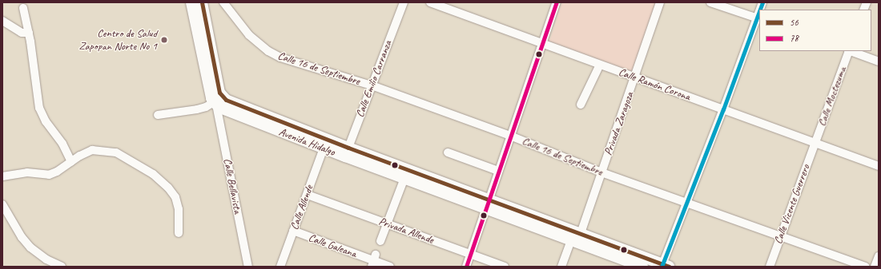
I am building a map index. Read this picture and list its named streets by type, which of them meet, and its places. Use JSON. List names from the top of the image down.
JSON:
{
  "streets": {
    "main road": ["Avenida Hidalgo"],
    "street": [
      "Calle 16 de Septiembre",
      "Calle Emilio Carranza",
      "Calle Ramón Corona",
      "Calle Moctezuma",
      "Privada Zaragoza",
      "Calle Bellavista",
      "Calle Vicente Guerrero",
      "Calle Allende",
      "Privada Allende",
      "Calle Galeana"
    ]
  },
  "crossings": [
    ["Calle 16 de Septiembre", "Calle Emilio Carranza"],
    ["Calle 16 de Septiembre", "Privada Zaragoza"],
    ["Calle 16 de Septiembre", "Calle Vicente Guerrero"],
    ["Calle Emilio Carranza", "Avenida Hidalgo"],
    ["Calle Ramón Corona", "Calle Moctezuma"],
    ["Calle Ramón Corona", "Privada Zaragoza"],
    ["Calle Ramón Corona", "Calle Vicente Guerrero"],
    ["Calle Moctezuma", "Calle Vicente Guerrero"],
    ["Privada Zaragoza", "Avenida Hidalgo"],
    ["Avenida Hidalgo", "Calle Bellavista"],
    ["Avenida Hidalgo", "Calle Allende"],
    ["Calle Allende", "Privada Allende"],
    ["Calle Allende", "Calle Galeana"]
  ],
  "places": ["Centro de Salud Zapopan Norte No 1"],
  "lines": ["transit line 56", "transit line 78"],
  "legend": ["56", "78"]
}
